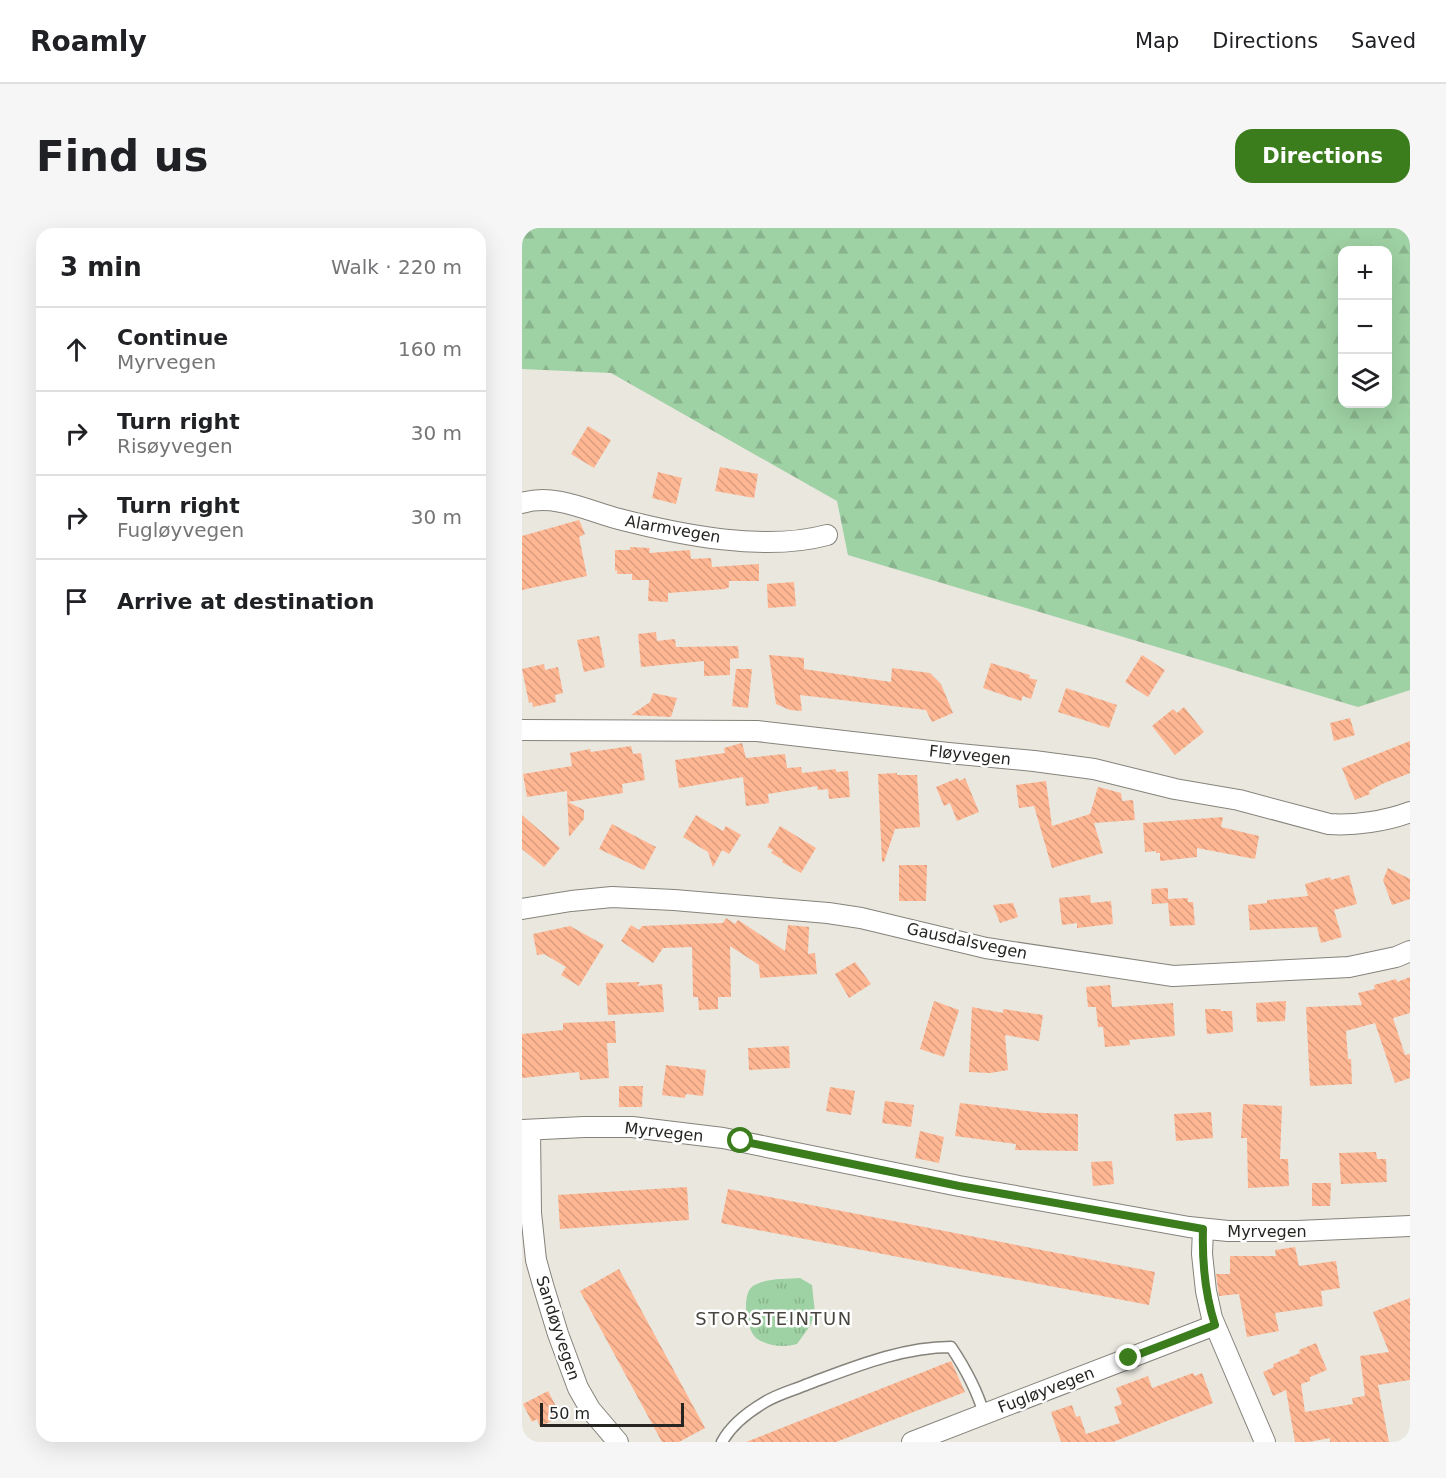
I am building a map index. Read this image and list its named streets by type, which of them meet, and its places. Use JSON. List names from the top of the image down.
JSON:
{
  "streets": {
    "street": [
      "Alarmvegen",
      "Fløyvegen",
      "Gausdalsvegen",
      "Myrvegen",
      "Sandøyvegen",
      "Fugløyvegen"
    ]
  },
  "crossings": [
    ["Myrvegen", "Sandøyvegen"]
  ],
  "districts": ["STORSTEINTUN"],
  "scale_bar": "50 m",
  "page": {
    "header": "Roamly",
    "nav": ["Map", "Directions", "Saved"],
    "buttons": "Directions",
    "title": "Find us",
    "heading": ["3 min", "Walk · 220 m"],
    "map_buttons": ["+", "−"],
    "list": [
      ["Continue", "Myrvegen", "160 m"],
      ["Turn right", "Risøyvegen", "30 m"],
      ["Turn right", "Fugløyvegen", "30 m"],
      "Arrive at destination"
    ],
    "scale": "50 m"
  }
}
